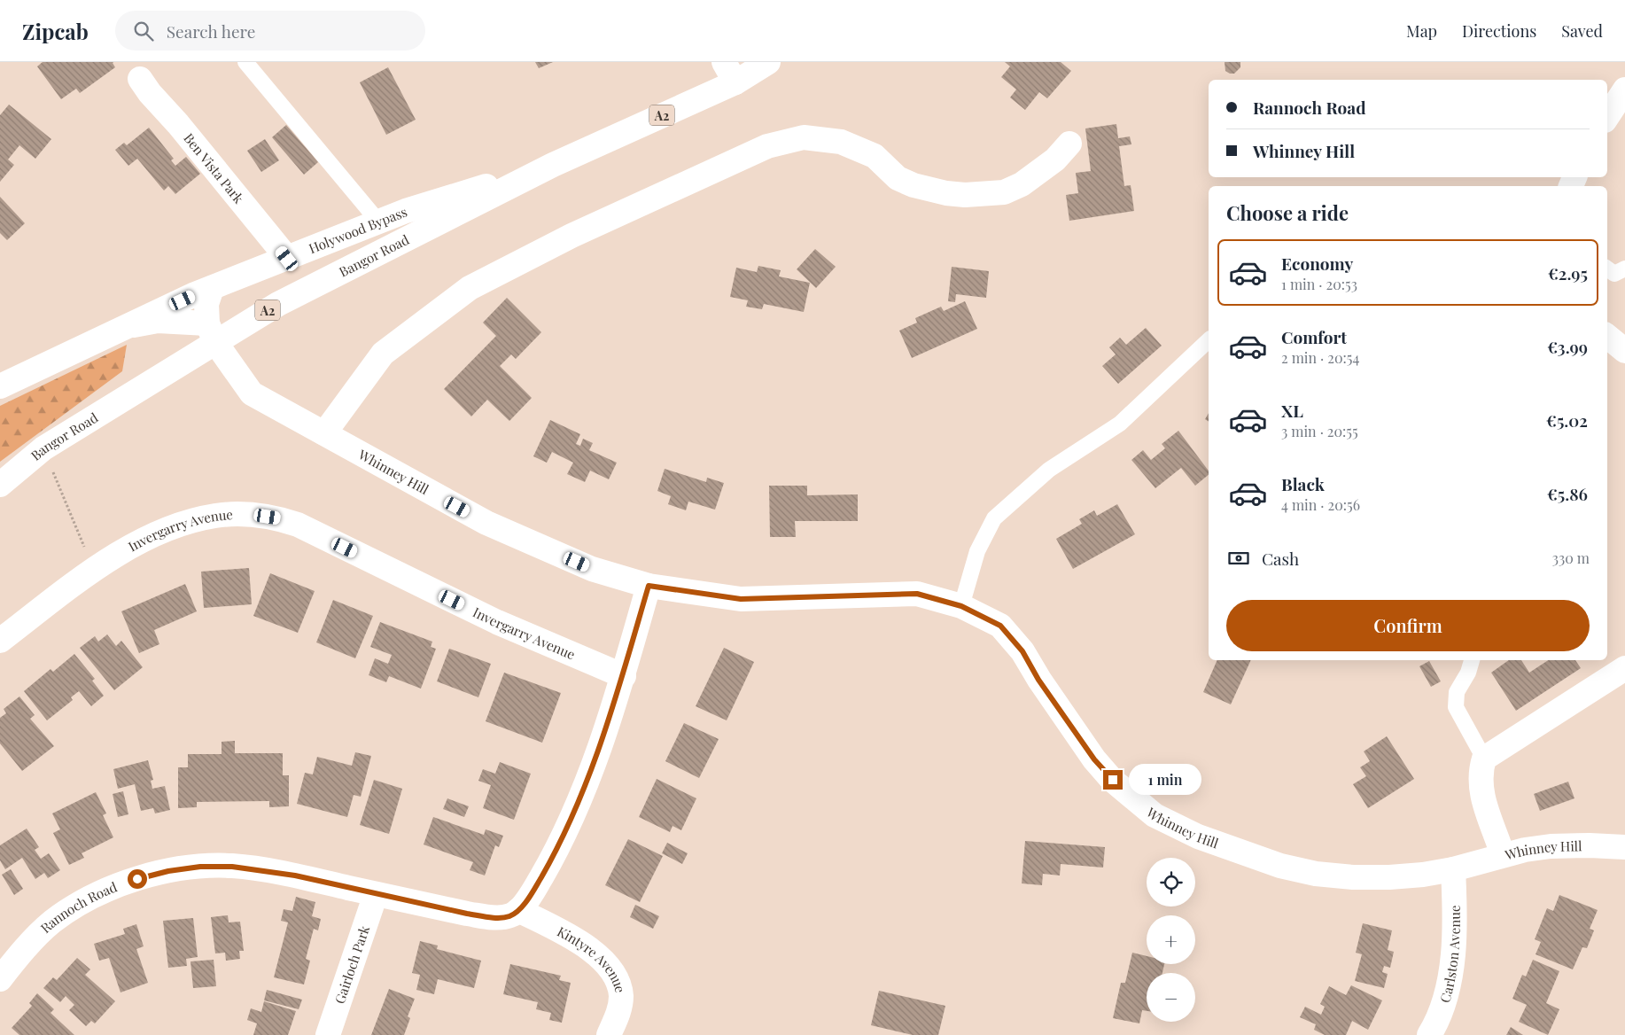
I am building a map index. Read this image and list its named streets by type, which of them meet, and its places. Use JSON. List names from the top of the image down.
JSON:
{
  "streets": {
    "main road": [
      "A2",
      "Ben Vista Park",
      "Holywood Bypass",
      "Bangor Road",
      "Whinney Hill",
      "Invergarry Avenue",
      "Rannoch Road",
      "Carlston Avenue",
      "Kintyre Avenue",
      "Gairloch Park"
    ]
  },
  "crossings": [
    ["Ben Vista Park", "Holywood Bypass"],
    ["Holywood Bypass", "Bangor Road"],
    ["Bangor Road", "Whinney Hill"],
    ["Whinney Hill", "Carlston Avenue"],
    ["Rannoch Road", "Kintyre Avenue"],
    ["Rannoch Road", "Gairloch Park"]
  ],
  "page": {
    "header": "Zipcab",
    "search": "Search here",
    "nav": ["Map", "Directions", "Saved"],
    "banner": ["Rannoch Road", "Whinney Hill"],
    "heading": "Choose a ride",
    "list": [
      {
        "name": "Economy",
        "note": "1 min · 20:53",
        "value": "€2.95"
      },
      {
        "name": "Comfort",
        "note": "2 min · 20:54",
        "value": "€3.99"
      },
      {
        "name": "XL",
        "note": "3 min · 20:55",
        "value": "€5.02"
      },
      {
        "name": "Black",
        "note": "4 min · 20:56",
        "value": "€5.86"
      }
    ],
    "pay": ["Cash", "330 m"],
    "buttons": "Confirm",
    "bubble": "1 min",
    "map_buttons": ["+", "−"]
  }
}
